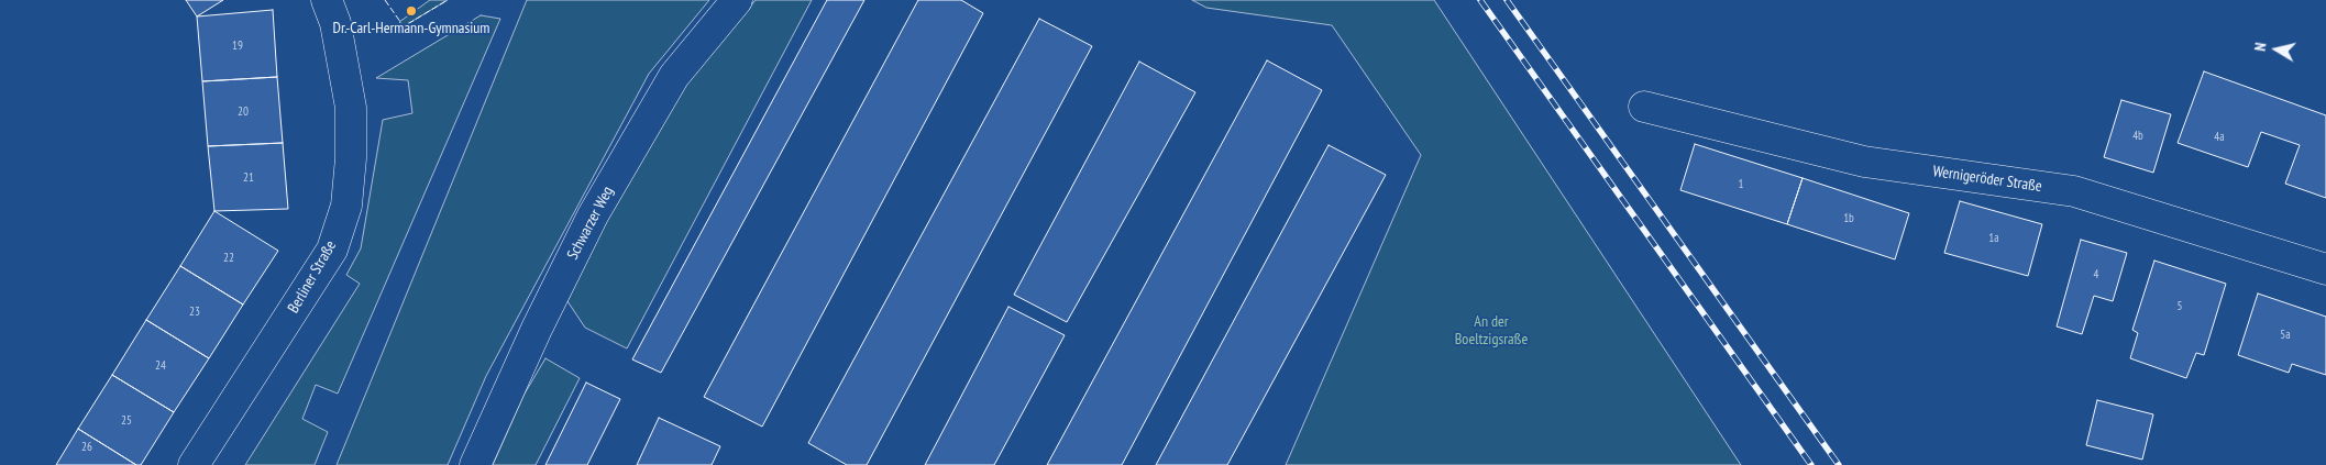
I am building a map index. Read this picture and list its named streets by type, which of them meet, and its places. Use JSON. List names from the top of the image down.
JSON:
{
  "streets": {
    "street": ["Wernigeröder Straße", "Schwarzer Weg", "Berliner Straße"]
  },
  "parks": ["An der Boeltzigsraße"],
  "places": ["Dr.-Carl-Hermann-Gymnasium"],
  "house_numbers": [
    "19",
    "20",
    "4b",
    "4a",
    "21",
    "1",
    "1b",
    "1a",
    "22",
    "4",
    "5",
    "23",
    "5a",
    "24",
    "25",
    "26"
  ],
  "north": "left"
}
